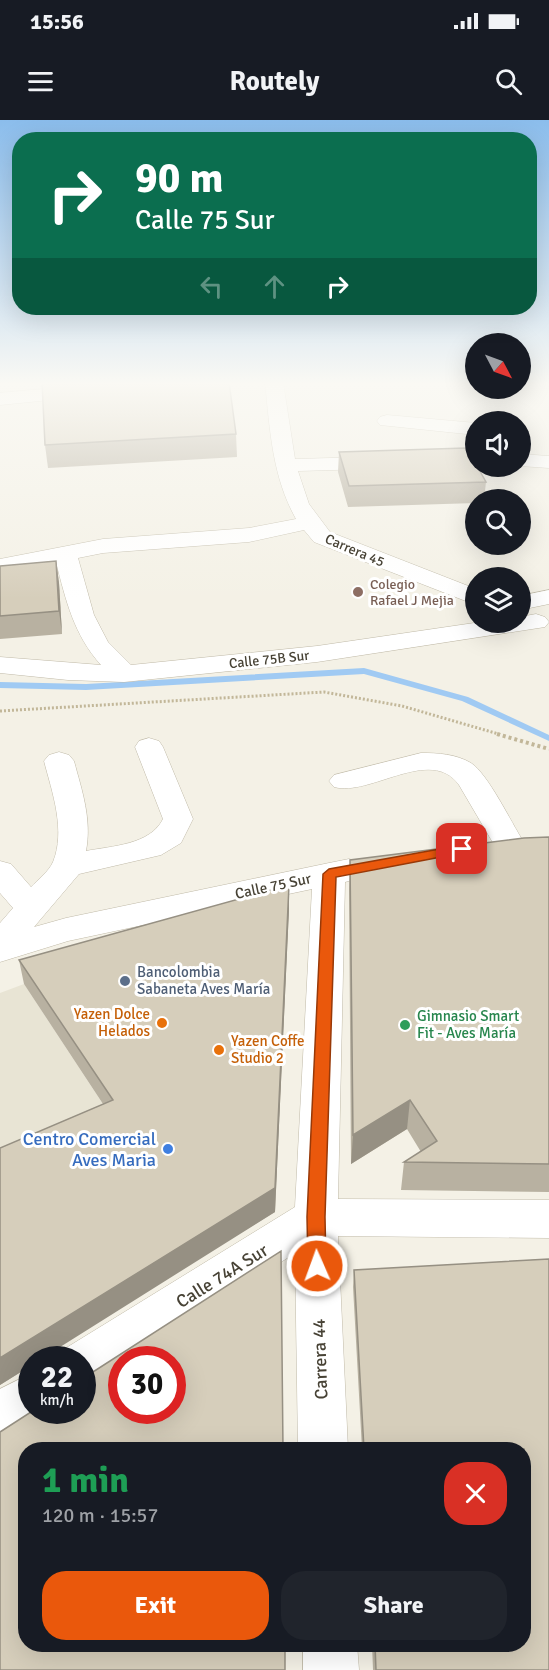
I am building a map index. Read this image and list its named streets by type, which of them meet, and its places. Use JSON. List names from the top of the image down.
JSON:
{
  "streets": {
    "street": [
      "Carrera 45",
      "Calle 75B Sur",
      "Calle 75 Sur",
      "Calle 74A Sur",
      "Carrera 44"
    ]
  },
  "crossings": [
    ["Calle 75 Sur", "Carrera 44"],
    ["Calle 74A Sur", "Carrera 44"]
  ],
  "places": [
    "Colegio Rafael J Mejia",
    "Bancolombia Sabaneta Aves María",
    "Yazen Dolce Helados",
    "Gimnasio Smart Fit - Aves María",
    "Yazen Coffe Studio 2",
    "Centro Comercial Aves Maria"
  ],
  "north": "bottom right",
  "page": {
    "status": "15:56",
    "header": "Routely",
    "turn": ["90 m", "Calle 75 Sur"],
    "speed": "22 km/h",
    "limit": "30",
    "heading": ["1 min", "120 m · 15:57"],
    "buttons": ["Exit", "Share"]
  }
}
